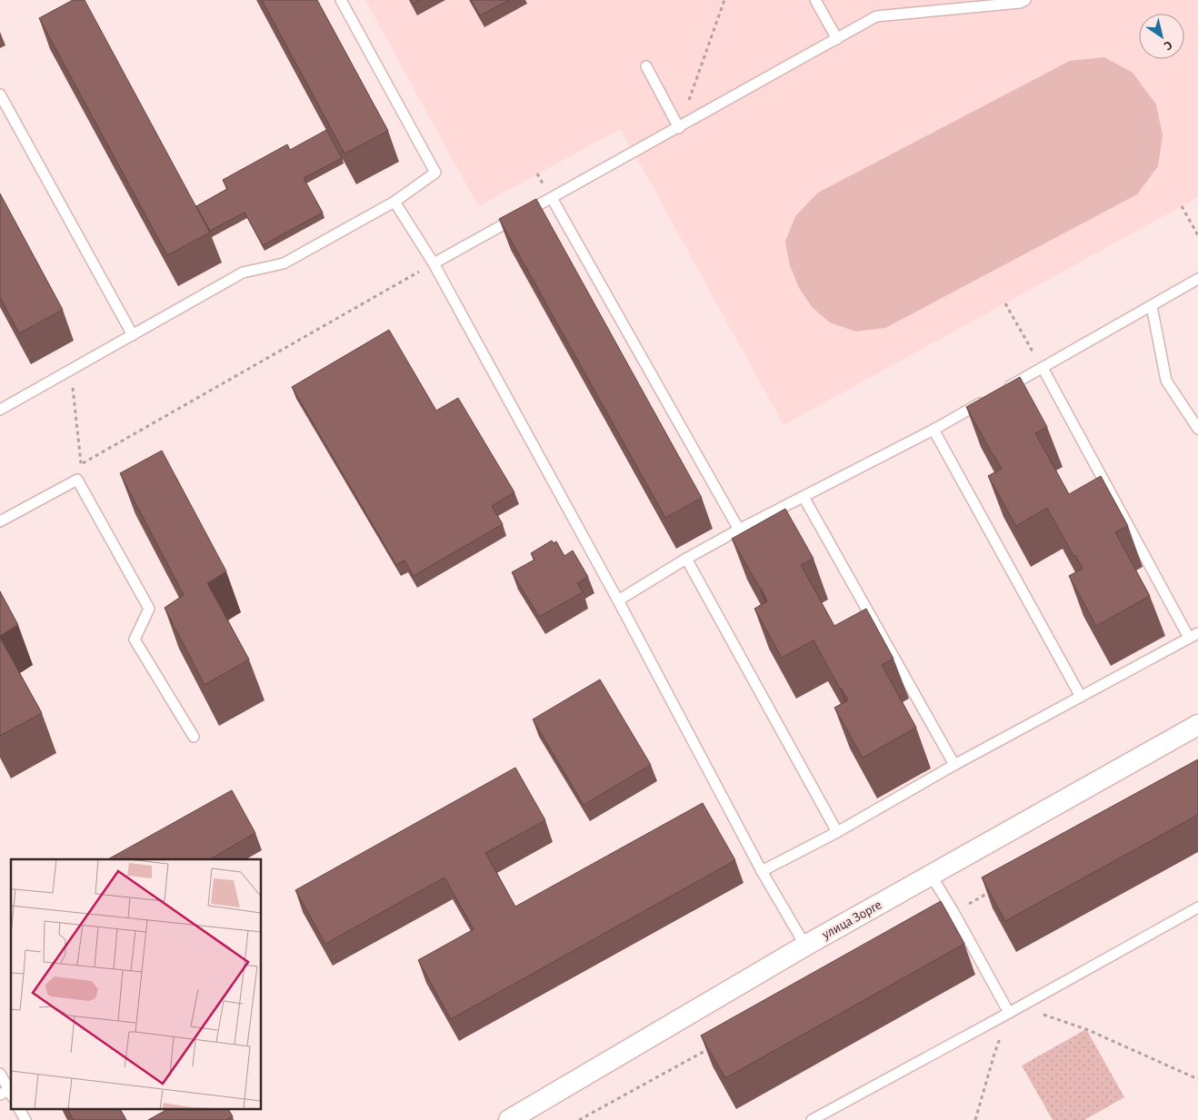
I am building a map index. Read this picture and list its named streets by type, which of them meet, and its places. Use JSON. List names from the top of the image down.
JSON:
{
  "streets": {
    "street": ["улица Зорге"]
  },
  "north": "bottom right"
}
